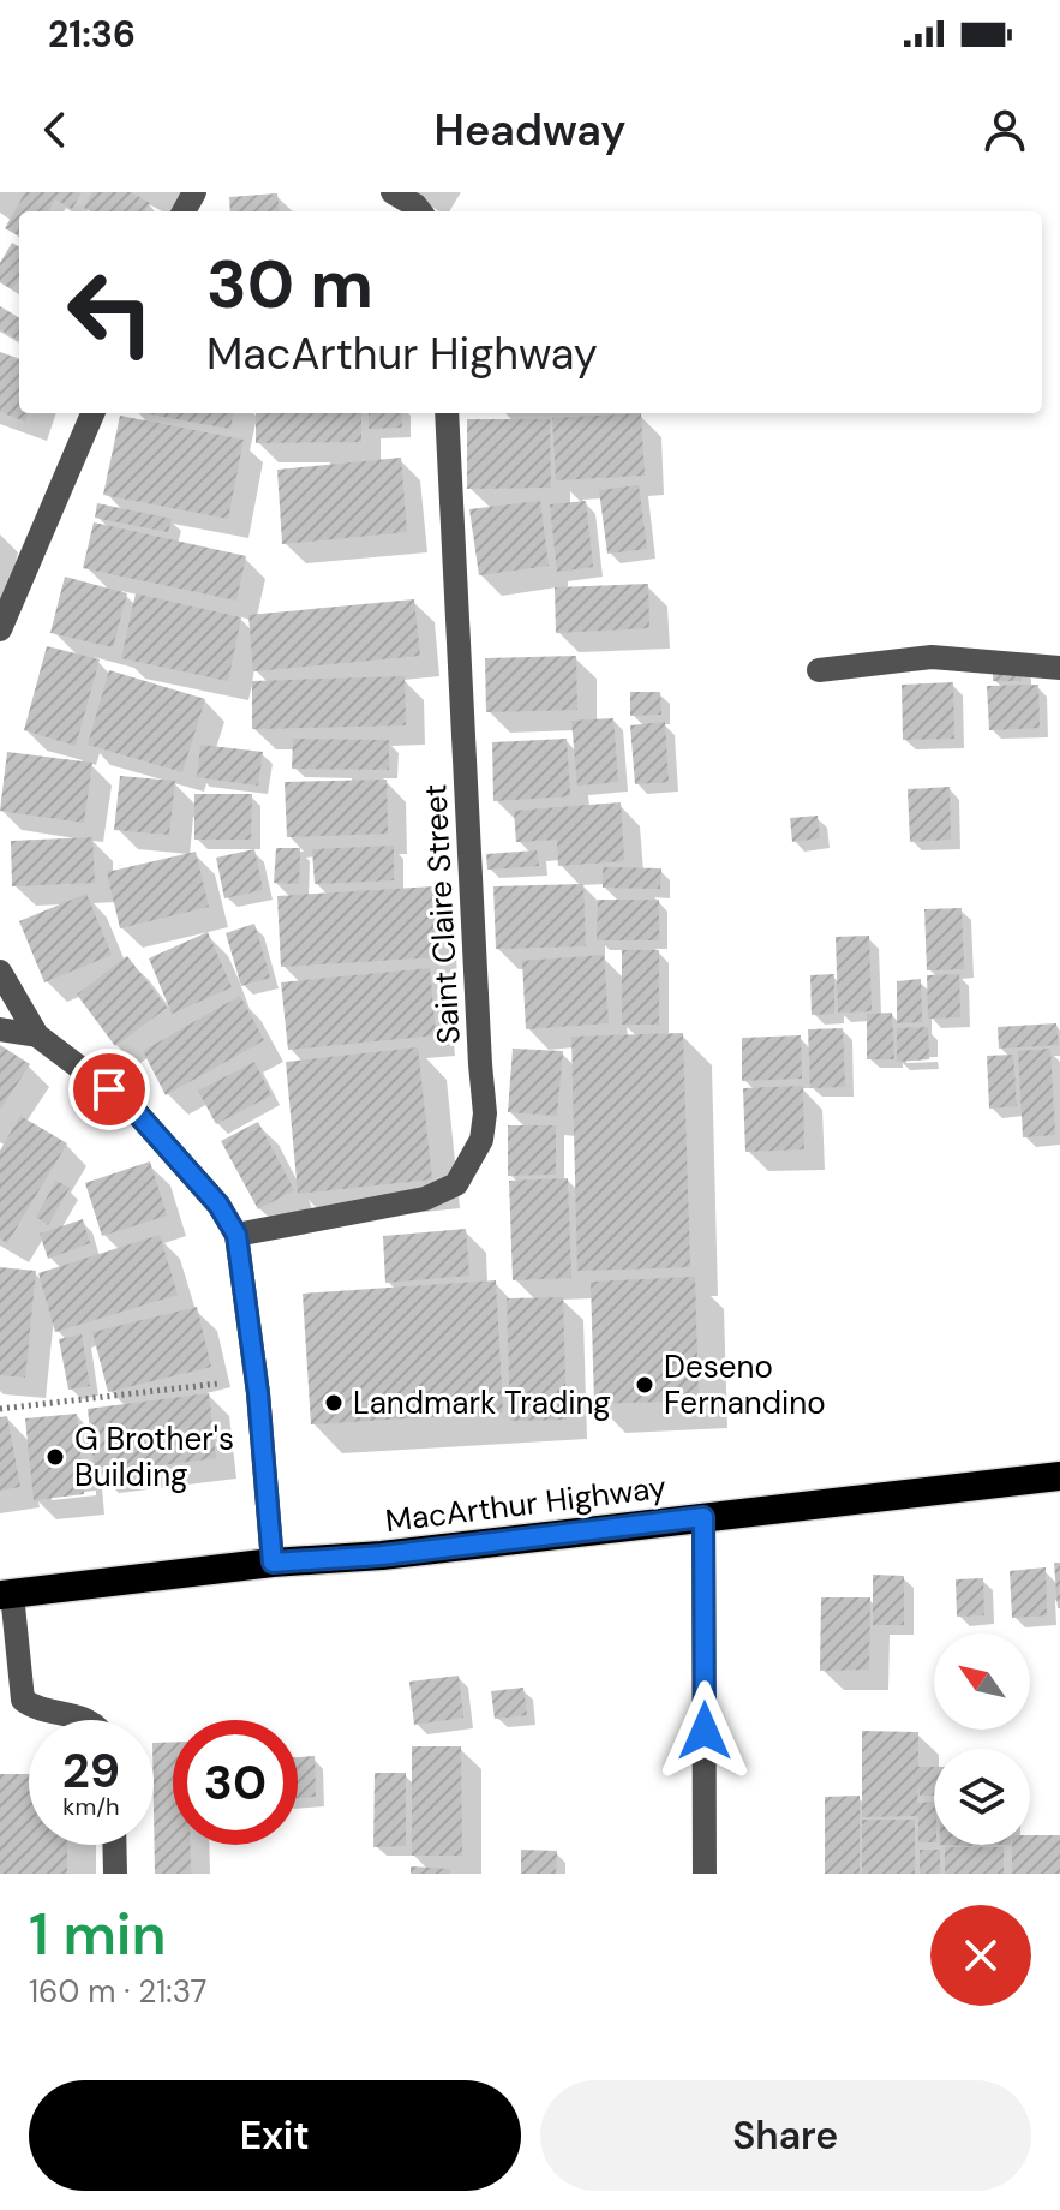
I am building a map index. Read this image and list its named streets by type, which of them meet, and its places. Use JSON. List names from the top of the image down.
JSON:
{
  "streets": {
    "highway": ["MacArthur Highway"],
    "street": ["Saint Claire Street"]
  },
  "places": ["Deseno Fernandino", "Landmark Trading", "G Brother's Building"],
  "north": "top left",
  "page": {
    "status": "21:36",
    "header": "Headway",
    "turn": ["30 m", "MacArthur Highway"],
    "speed": "29 km/h",
    "limit": "30",
    "heading": ["1 min", "160 m · 21:37"],
    "buttons": ["Exit", "Share"]
  }
}
